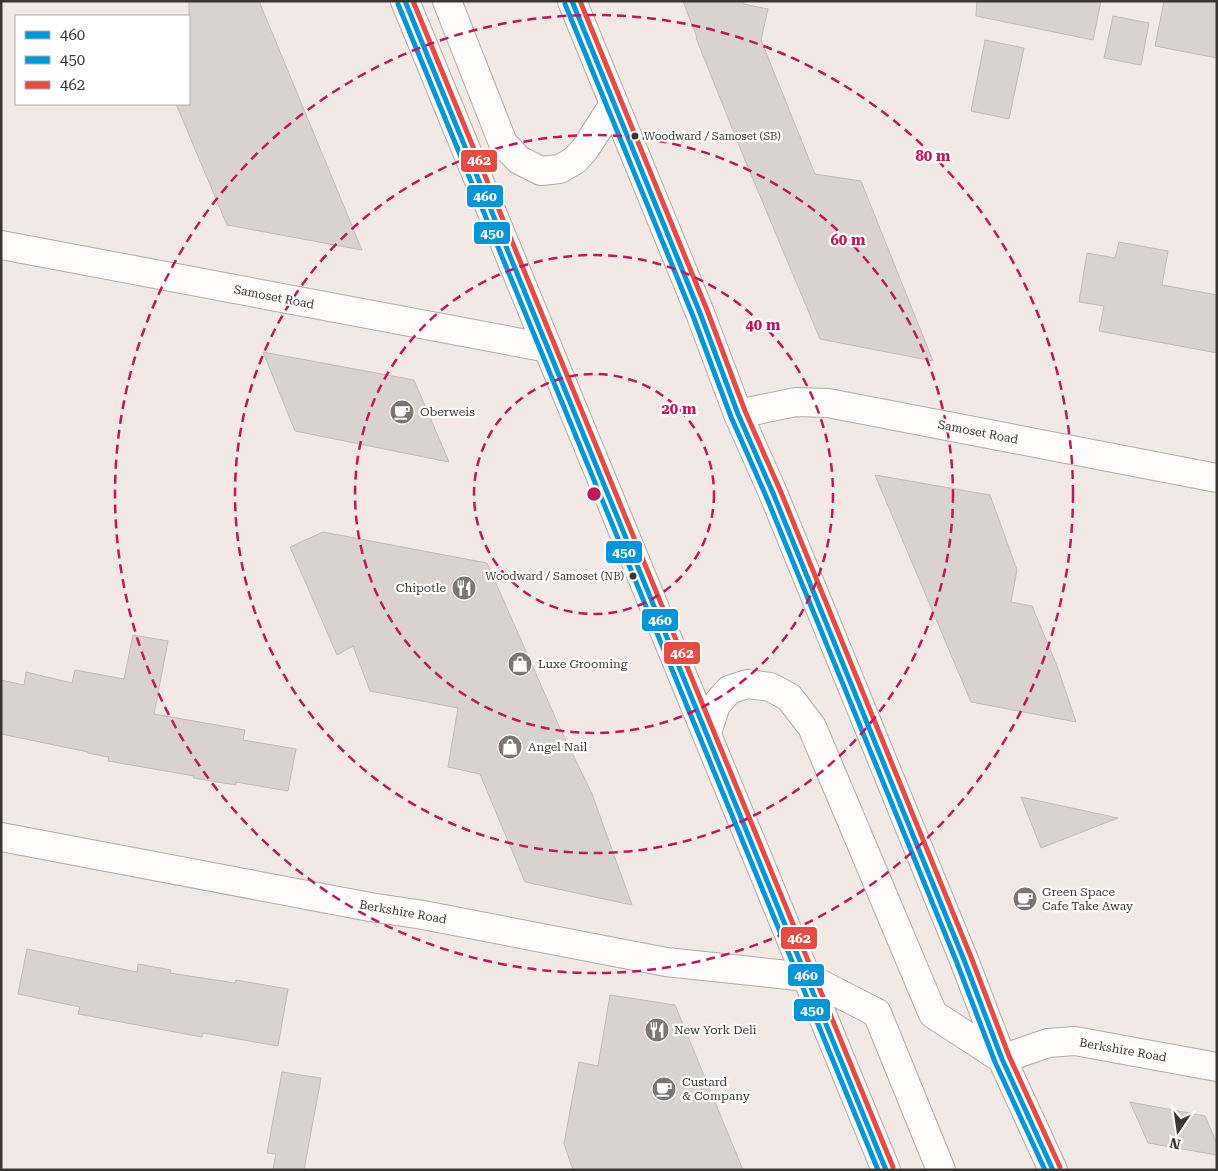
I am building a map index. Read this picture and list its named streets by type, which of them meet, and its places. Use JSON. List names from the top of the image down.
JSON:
{
  "streets": {
    "main road": ["Samoset Road", "Berkshire Road"]
  },
  "places": {
    "other": ["Woodward / Samoset (SB)", "Woodward / Samoset (NB)"],
    "cafe": ["Oberweis", "Green Space Cafe Take Away", "Custard & Company"],
    "restaurant": ["Chipotle", "New York Deli"],
    "shop": ["Luxe Grooming", "Angel Nail"]
  },
  "lines": ["transit line 460", "transit line 462", "transit line 450"],
  "legend": ["460", "450", "462"],
  "north": "bottom",
  "rings": [
    "80 m",
    "60 m",
    "40 m",
    "20 m"
  ]
}
